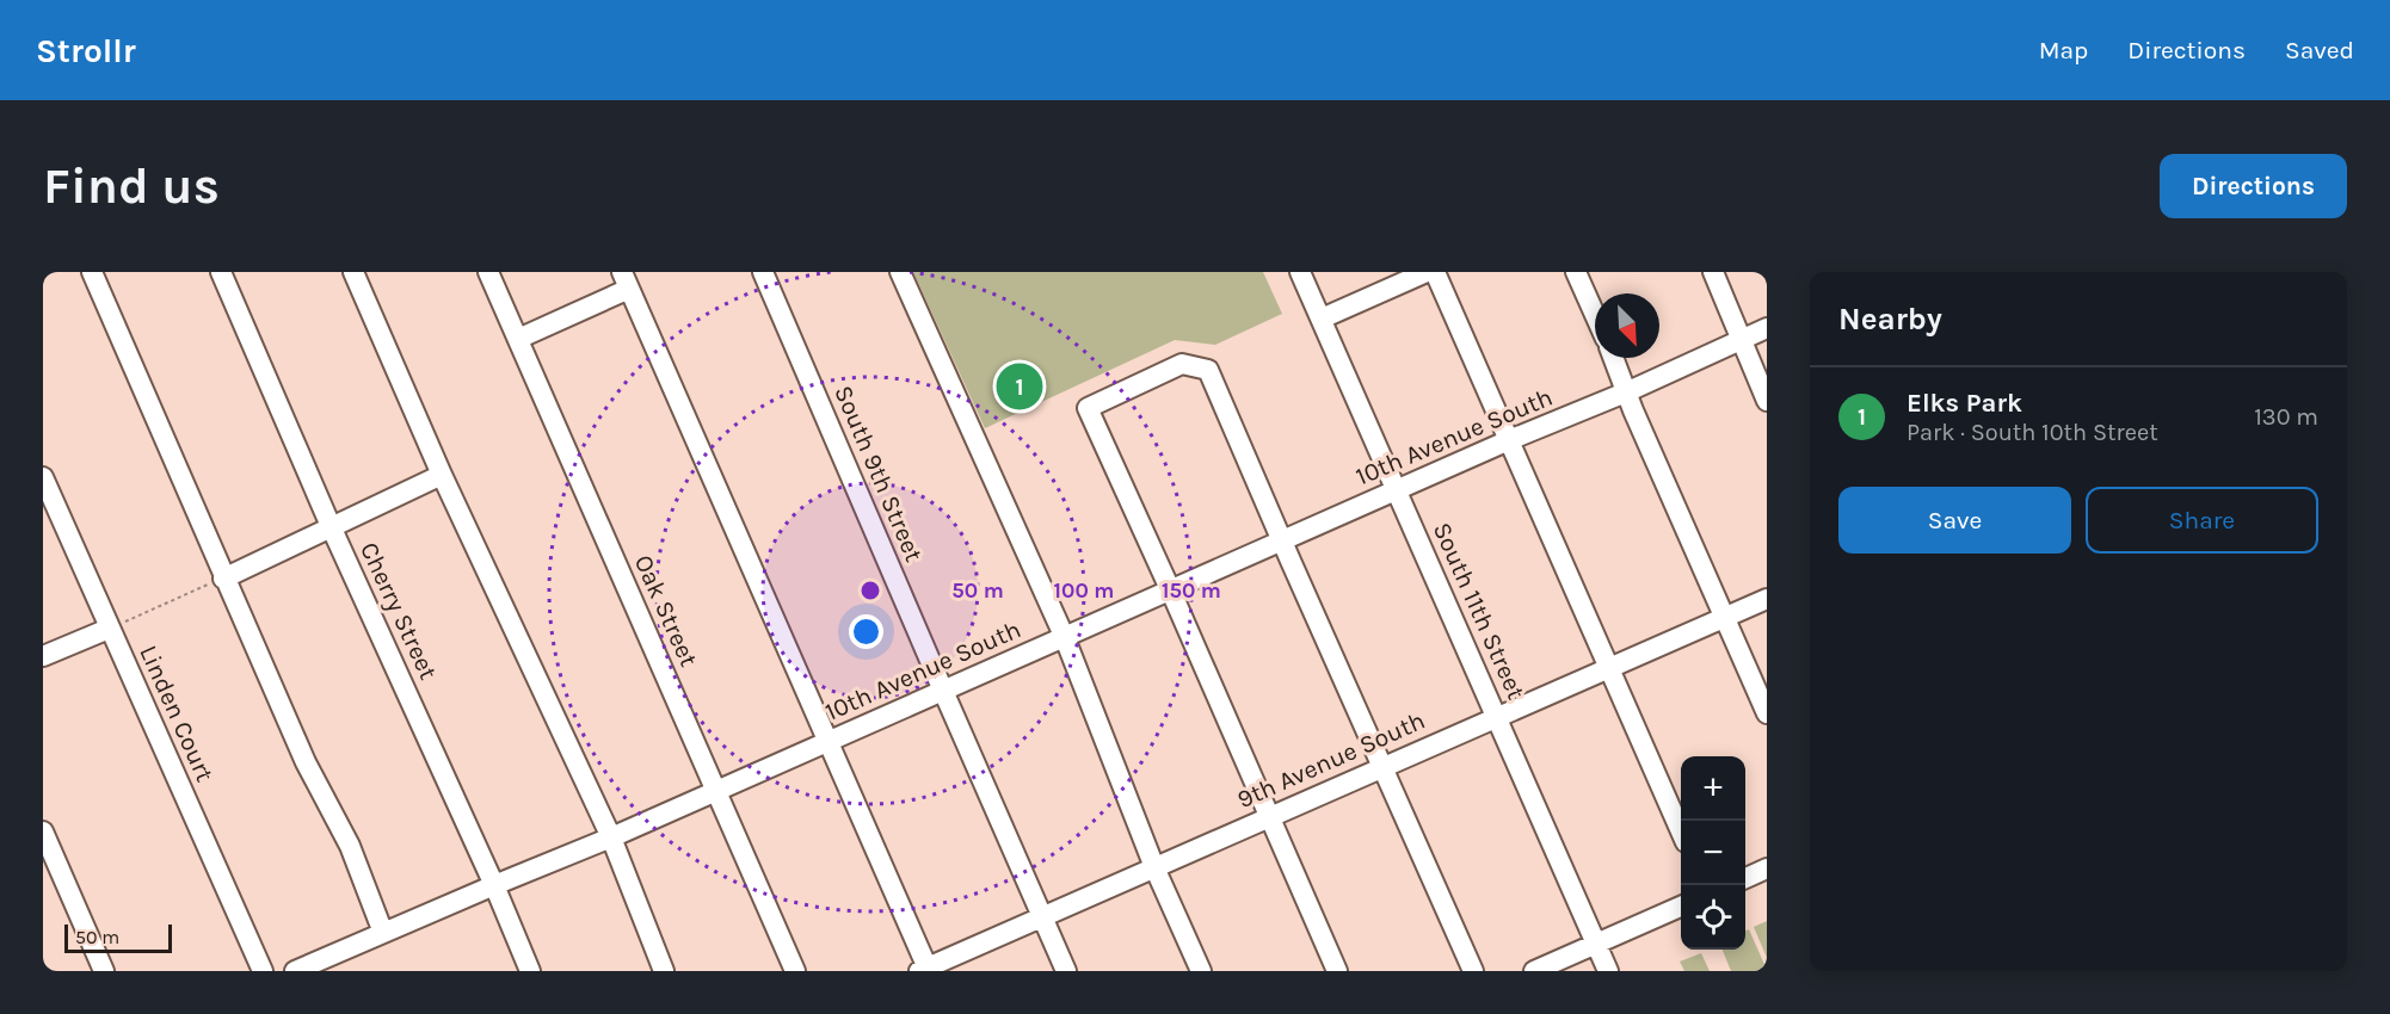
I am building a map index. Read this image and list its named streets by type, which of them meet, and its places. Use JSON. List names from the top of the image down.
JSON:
{
  "streets": {
    "street": [
      "10th Avenue South",
      "South 9th Street",
      "Cherry Street",
      "Oak Street",
      "South 11th Street",
      "Linden Court",
      "9th Avenue South"
    ]
  },
  "crossings": [
    ["10th Avenue South", "South 9th Street"],
    ["10th Avenue South", "Cherry Street"],
    ["10th Avenue South", "Oak Street"],
    ["10th Avenue South", "South 11th Street"],
    ["South 9th Street", "9th Avenue South"],
    ["South 11th Street", "9th Avenue South"]
  ],
  "scale_bar": "50 m",
  "north": "bottom right",
  "page": {
    "header": "Strollr",
    "nav": ["Map", "Directions", "Saved"],
    "buttons": [
      "Directions",
      ["Save", "Share"]
    ],
    "title": "Find us",
    "heading": "Nearby",
    "pins": "1",
    "list": [
      {
        "mark": "1",
        "name": "Elks Park",
        "note": "Park · South 10th Street",
        "value": "130 m"
      }
    ],
    "map_buttons": ["+", "−"],
    "scale": "50 m"
  },
  "rings": ["50 m", "100 m", "150 m"]
}
